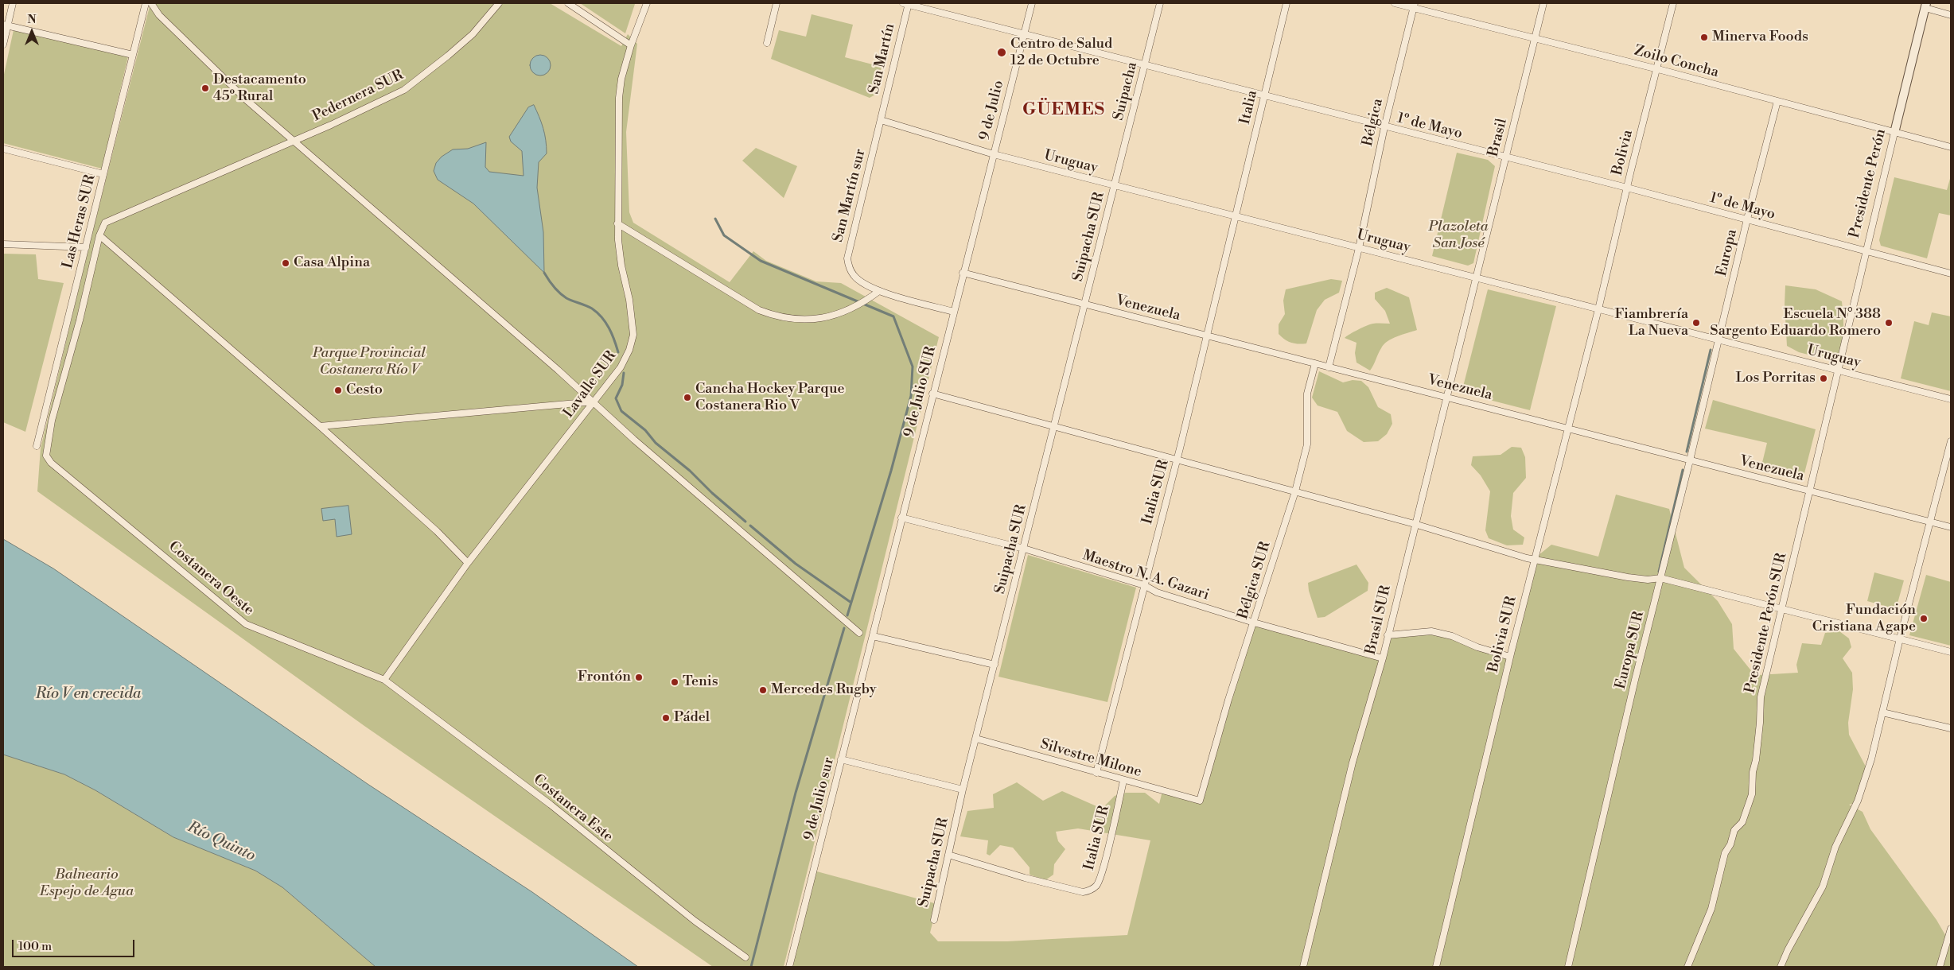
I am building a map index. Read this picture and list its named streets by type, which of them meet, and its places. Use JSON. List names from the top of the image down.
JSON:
{
  "streets": {
    "street": [
      "San Martín",
      "Zoilo Concha",
      "Suipacha",
      "Pedernera SUR",
      "Italia",
      "9 de Julio",
      "Bélgica",
      "1º de Mayo",
      "Brasil",
      "Bolivia",
      "Uruguay",
      "Presidente Perón",
      "San Martín sur",
      "Las Heras SUR",
      "Suipacha SUR",
      "Europa",
      "Venezuela",
      "Lavalle SUR",
      "9 de Julio SUR",
      "Italia SUR",
      "Maestro N. A. Gazari",
      "Costanera Oeste",
      "Bélgica SUR",
      "Brasil SUR",
      "Presidente Perón SUR",
      "Bolivia SUR",
      "Europa SUR",
      "Silvestre Milone",
      "9 de Julio sur",
      "Costanera Este"
    ]
  },
  "crossings": [
    ["San Martín", "1º de Mayo"],
    ["San Martín", "Uruguay"],
    ["San Martín", "San Martín sur"],
    ["Zoilo Concha", "Bélgica"],
    ["Zoilo Concha", "Brasil"],
    ["Zoilo Concha", "Bolivia"],
    ["Zoilo Concha", "Presidente Perón"],
    ["Zoilo Concha", "Europa"],
    ["Suipacha", "1º de Mayo"],
    ["Suipacha", "Uruguay"],
    ["Suipacha", "Suipacha SUR"],
    ["Pedernera SUR", "Costanera Oeste"],
    ["Italia", "1º de Mayo"],
    ["Italia", "Uruguay"],
    ["Italia", "Italia SUR"],
    ["9 de Julio", "1º de Mayo"],
    ["9 de Julio", "Uruguay"],
    ["9 de Julio", "9 de Julio SUR"],
    ["Bélgica", "1º de Mayo"],
    ["Bélgica", "Uruguay"],
    ["1º de Mayo", "Brasil"],
    ["1º de Mayo", "Bolivia"],
    ["1º de Mayo", "Presidente Perón"],
    ["1º de Mayo", "Europa"],
    ["Brasil", "Uruguay"],
    ["Brasil", "Brasil SUR"],
    ["Bolivia", "Uruguay"],
    ["Bolivia", "Bolivia SUR"],
    ["Uruguay", "Presidente Perón"],
    ["Uruguay", "San Martín sur"],
    ["Uruguay", "Suipacha SUR"],
    ["Uruguay", "Europa"],
    ["Uruguay", "9 de Julio SUR"],
    ["Uruguay", "Italia SUR"],
    ["Uruguay", "Brasil SUR"],
    ["Uruguay", "Presidente Perón SUR"],
    ["Uruguay", "Bolivia SUR"],
    ["Uruguay", "Europa SUR"],
    ["Presidente Perón", "Presidente Perón SUR"],
    ["Suipacha SUR", "Venezuela"],
    ["Suipacha SUR", "Italia SUR"],
    ["Suipacha SUR", "Maestro N. A. Gazari"],
    ["Suipacha SUR", "Silvestre Milone"],
    ["Europa", "Europa SUR"],
    ["Venezuela", "9 de Julio SUR"],
    ["Venezuela", "Italia SUR"],
    ["Venezuela", "Bélgica SUR"],
    ["Venezuela", "Brasil SUR"],
    ["Venezuela", "Presidente Perón SUR"],
    ["Venezuela", "Bolivia SUR"],
    ["Venezuela", "Europa SUR"],
    ["Lavalle SUR", "Costanera Oeste"],
    ["Lavalle SUR", "Costanera Este"],
    ["9 de Julio SUR", "Maestro N. A. Gazari"],
    ["9 de Julio SUR", "9 de Julio sur"],
    ["Italia SUR", "Maestro N. A. Gazari"],
    ["Italia SUR", "Silvestre Milone"],
    ["Maestro N. A. Gazari", "Bélgica SUR"],
    ["Maestro N. A. Gazari", "Brasil SUR"],
    ["Costanera Oeste", "Costanera Este"],
    ["Bélgica SUR", "Silvestre Milone"]
  ],
  "districts": ["GÜEMES"],
  "water": ["Río V en crecida", "Río Quinto"],
  "parks": ["Plazoleta San José", "Parque Provincial Costanera Río V", "Balneario Espejo de Agua"],
  "places": [
    "Minerva Foods",
    "Centro de Salud 12 de Octubre",
    "Destacamento 45º Rural",
    "Casa Alpina",
    "Fiambrería La Nueva",
    "Escuela N° 388 Sargento Eduardo Romero",
    "Los Porritas",
    "Cesto",
    "Cancha Hockey Parque Costanera Rio V",
    "Fundación Cristiana Agape",
    "Frontón",
    "Tenis",
    "Mercedes Rugby",
    "Pádel"
  ],
  "scale_bar": "100 m",
  "north": "top"
}
